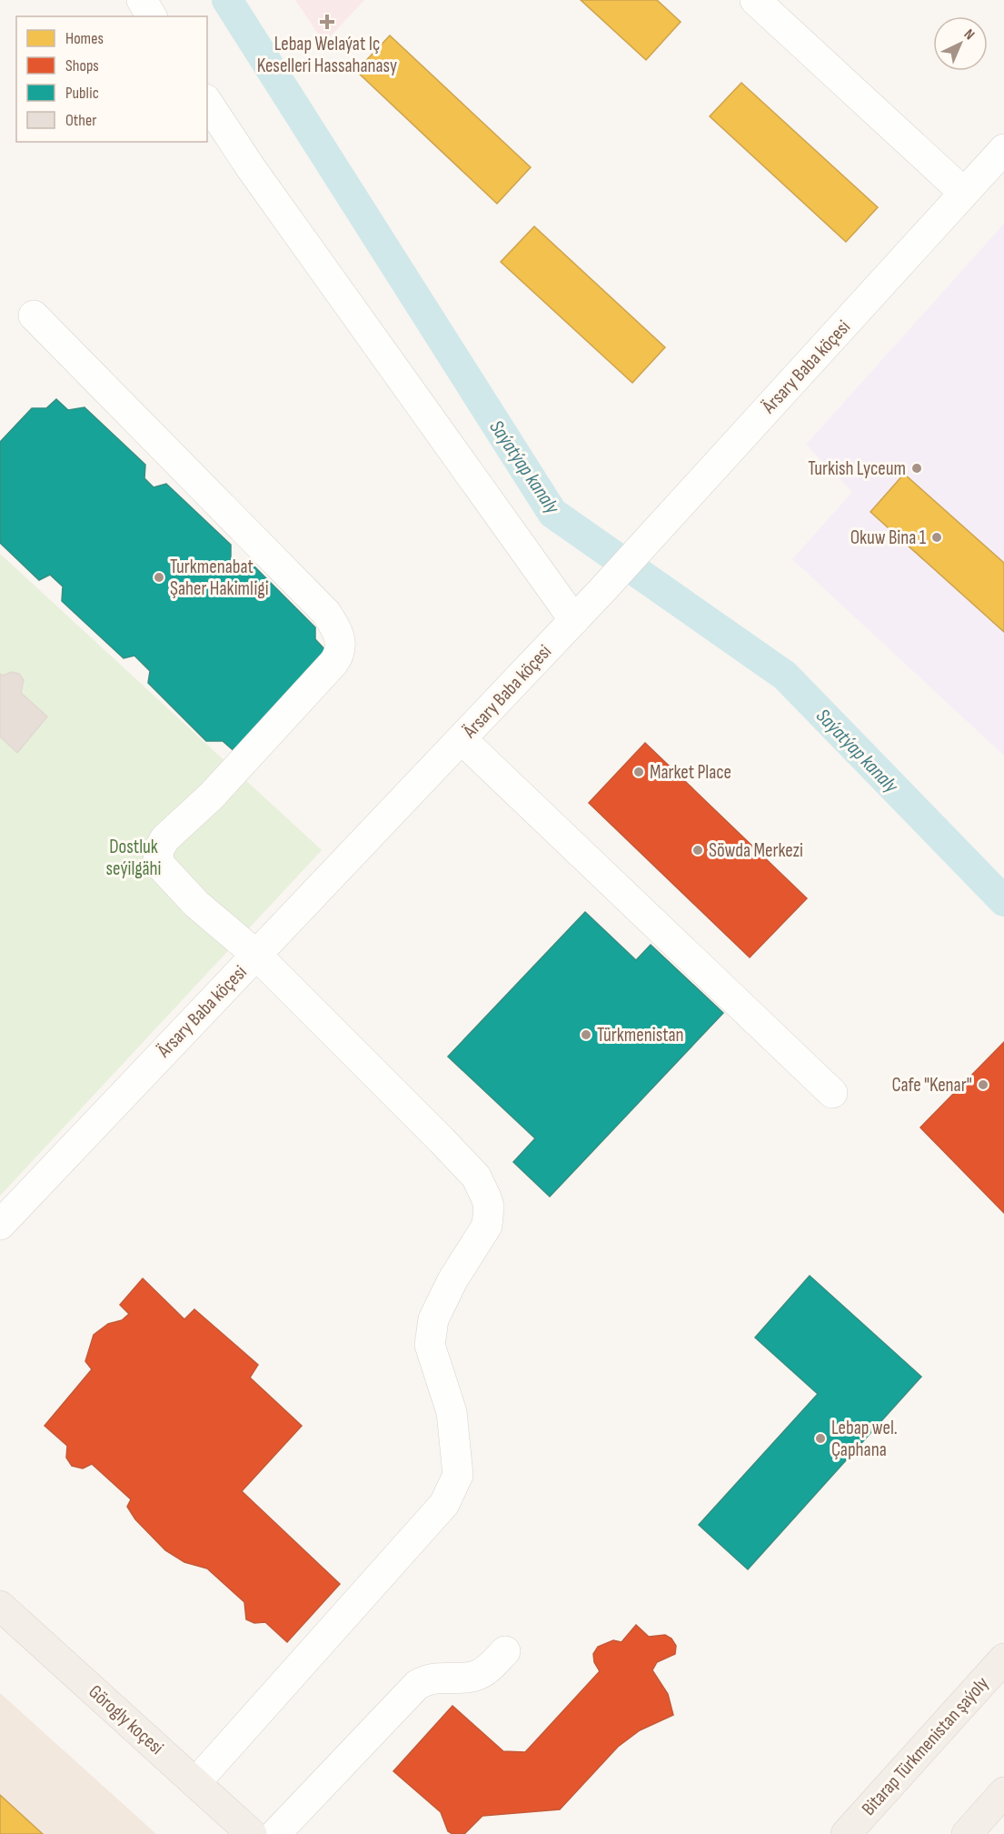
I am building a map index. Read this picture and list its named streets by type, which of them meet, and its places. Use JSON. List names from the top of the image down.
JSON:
{
  "streets": {
    "main road": ["Görogly koçesi", "Bitarap Türkmenistan şaýoly"],
    "street": ["Ärsary Baba köçesi"]
  },
  "water": ["Saýatýap kanaly"],
  "parks": ["Dostluk seýilgähi"],
  "places": {
    "health": ["Lebap Welaýat Iç Keselleri Hassahanasy"],
    "other": [
      "Turkish Lyceum",
      "Okuw Bina 1",
      "Turkmenabat Şaher Hakimligi",
      "Market Place",
      "Söwda Merkezi",
      "Türkmenistan",
      "Cafe \"Kenar\"",
      "Lebap wel. Çaphana"
    ]
  },
  "legend": [
    "Homes",
    "Shops",
    "Public",
    "Other"
  ],
  "north": "top right"
}
